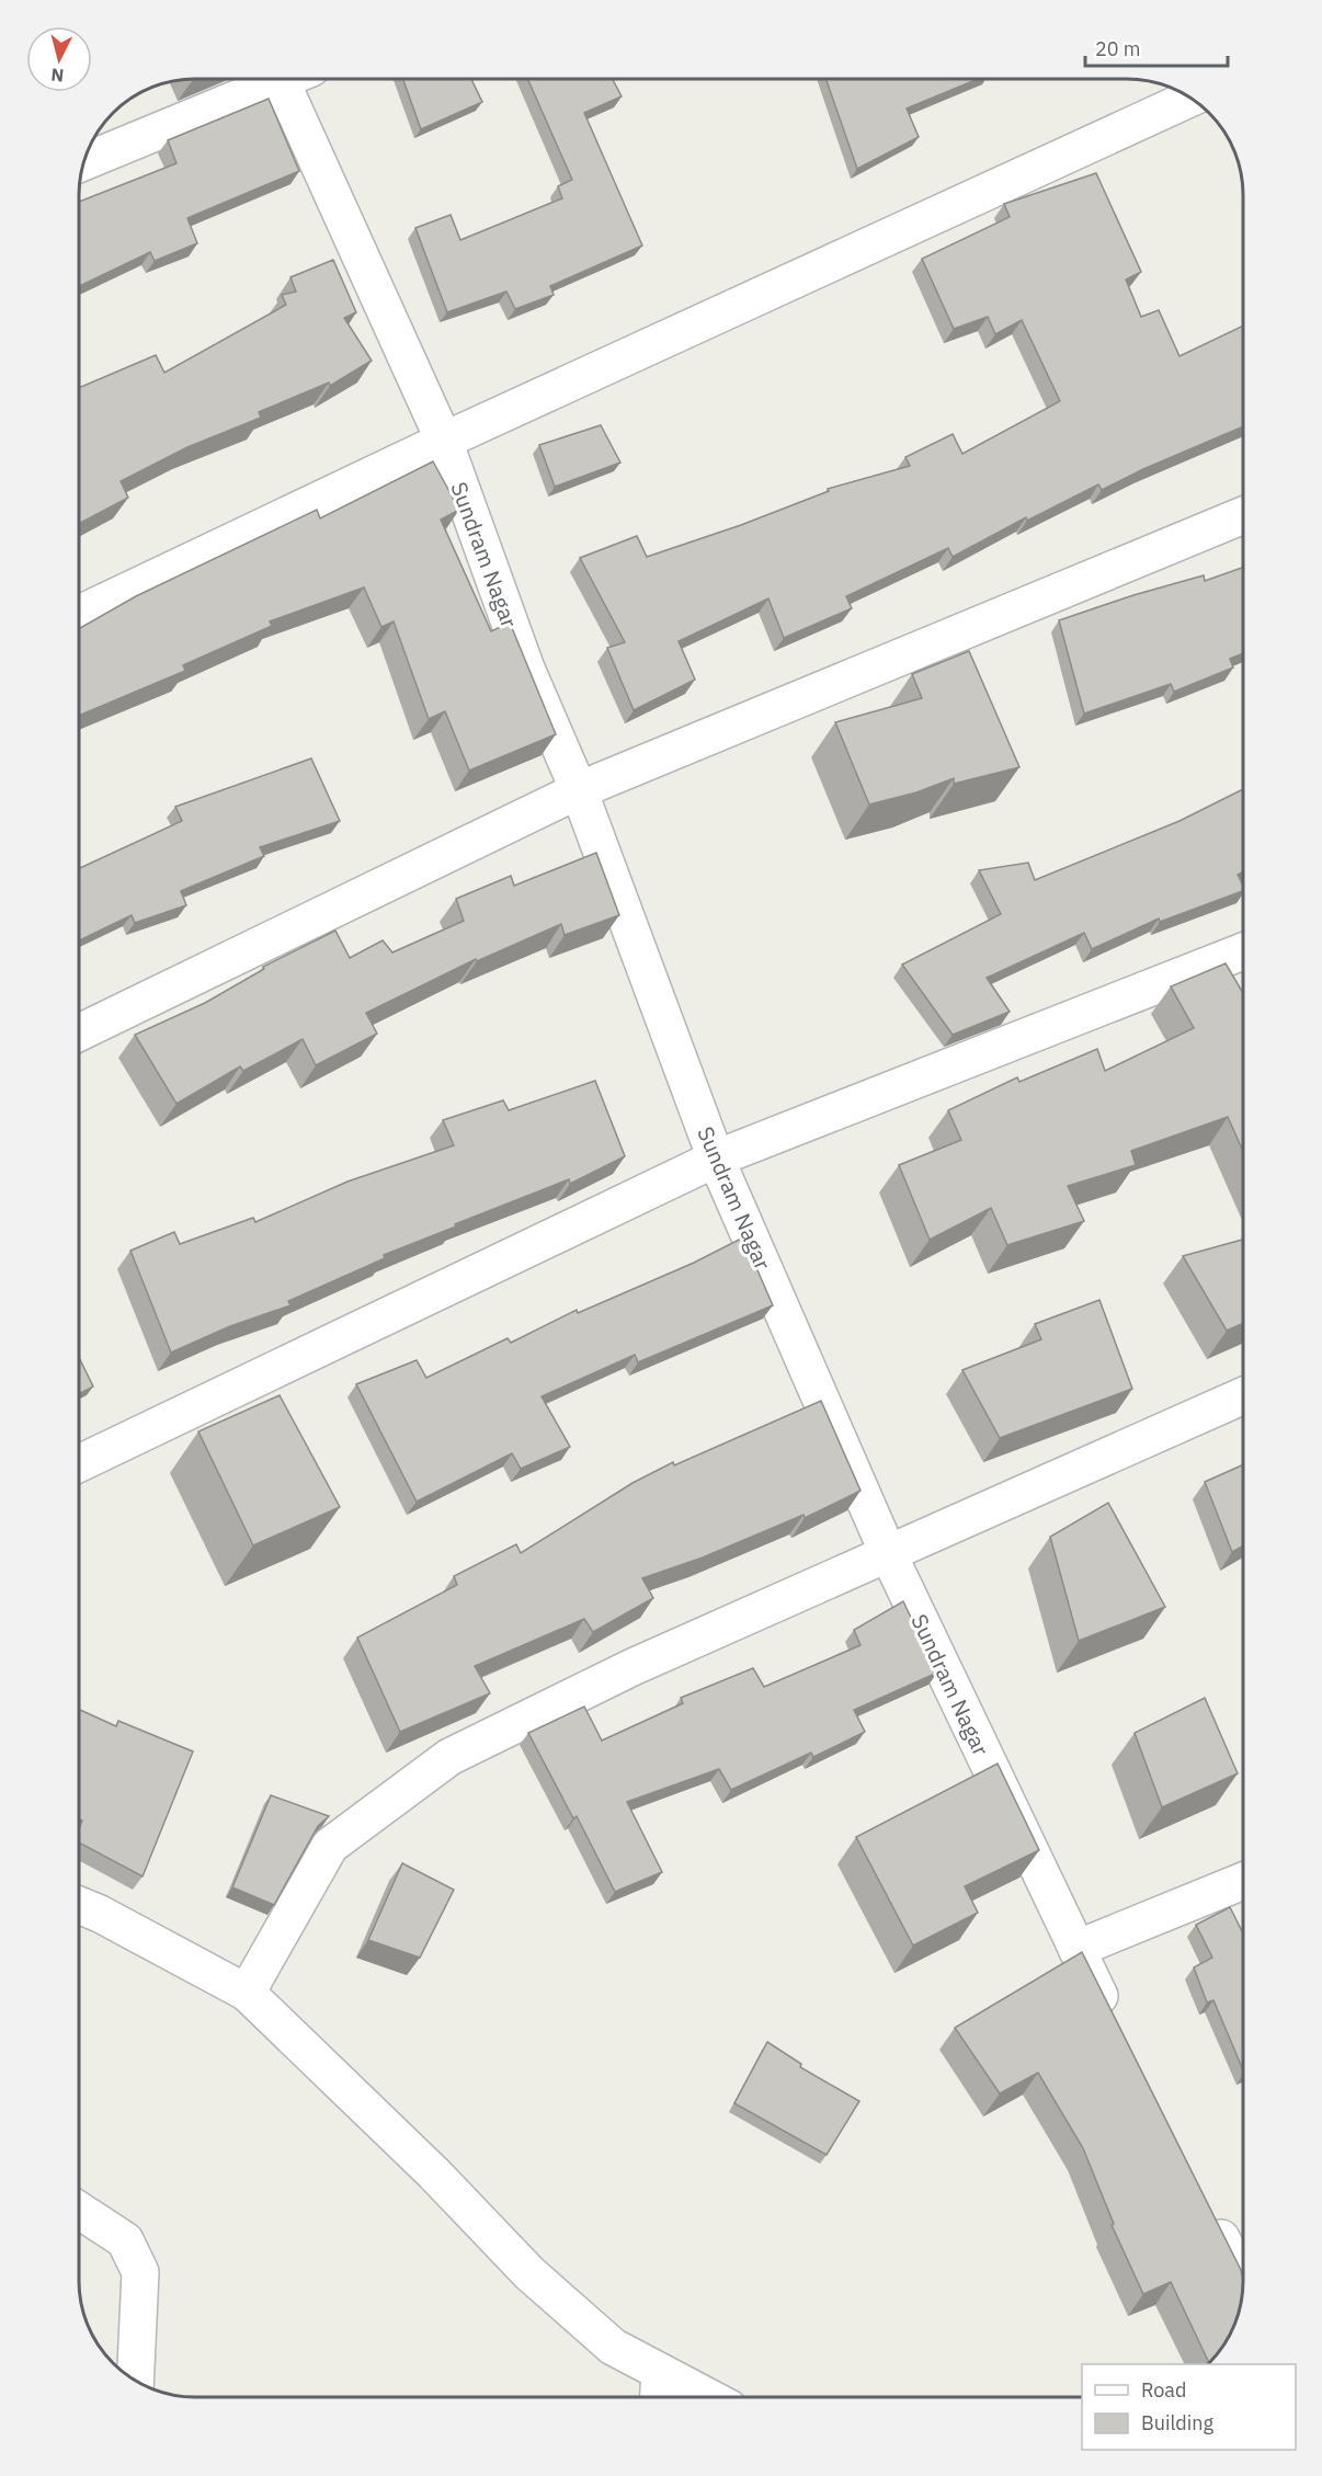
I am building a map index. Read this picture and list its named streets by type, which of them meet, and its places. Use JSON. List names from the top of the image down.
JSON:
{
  "streets": {
    "street": ["Sundram Nagar"]
  },
  "legend": ["Road", "Building"],
  "scale_bar": "20 m",
  "north": "bottom"
}
